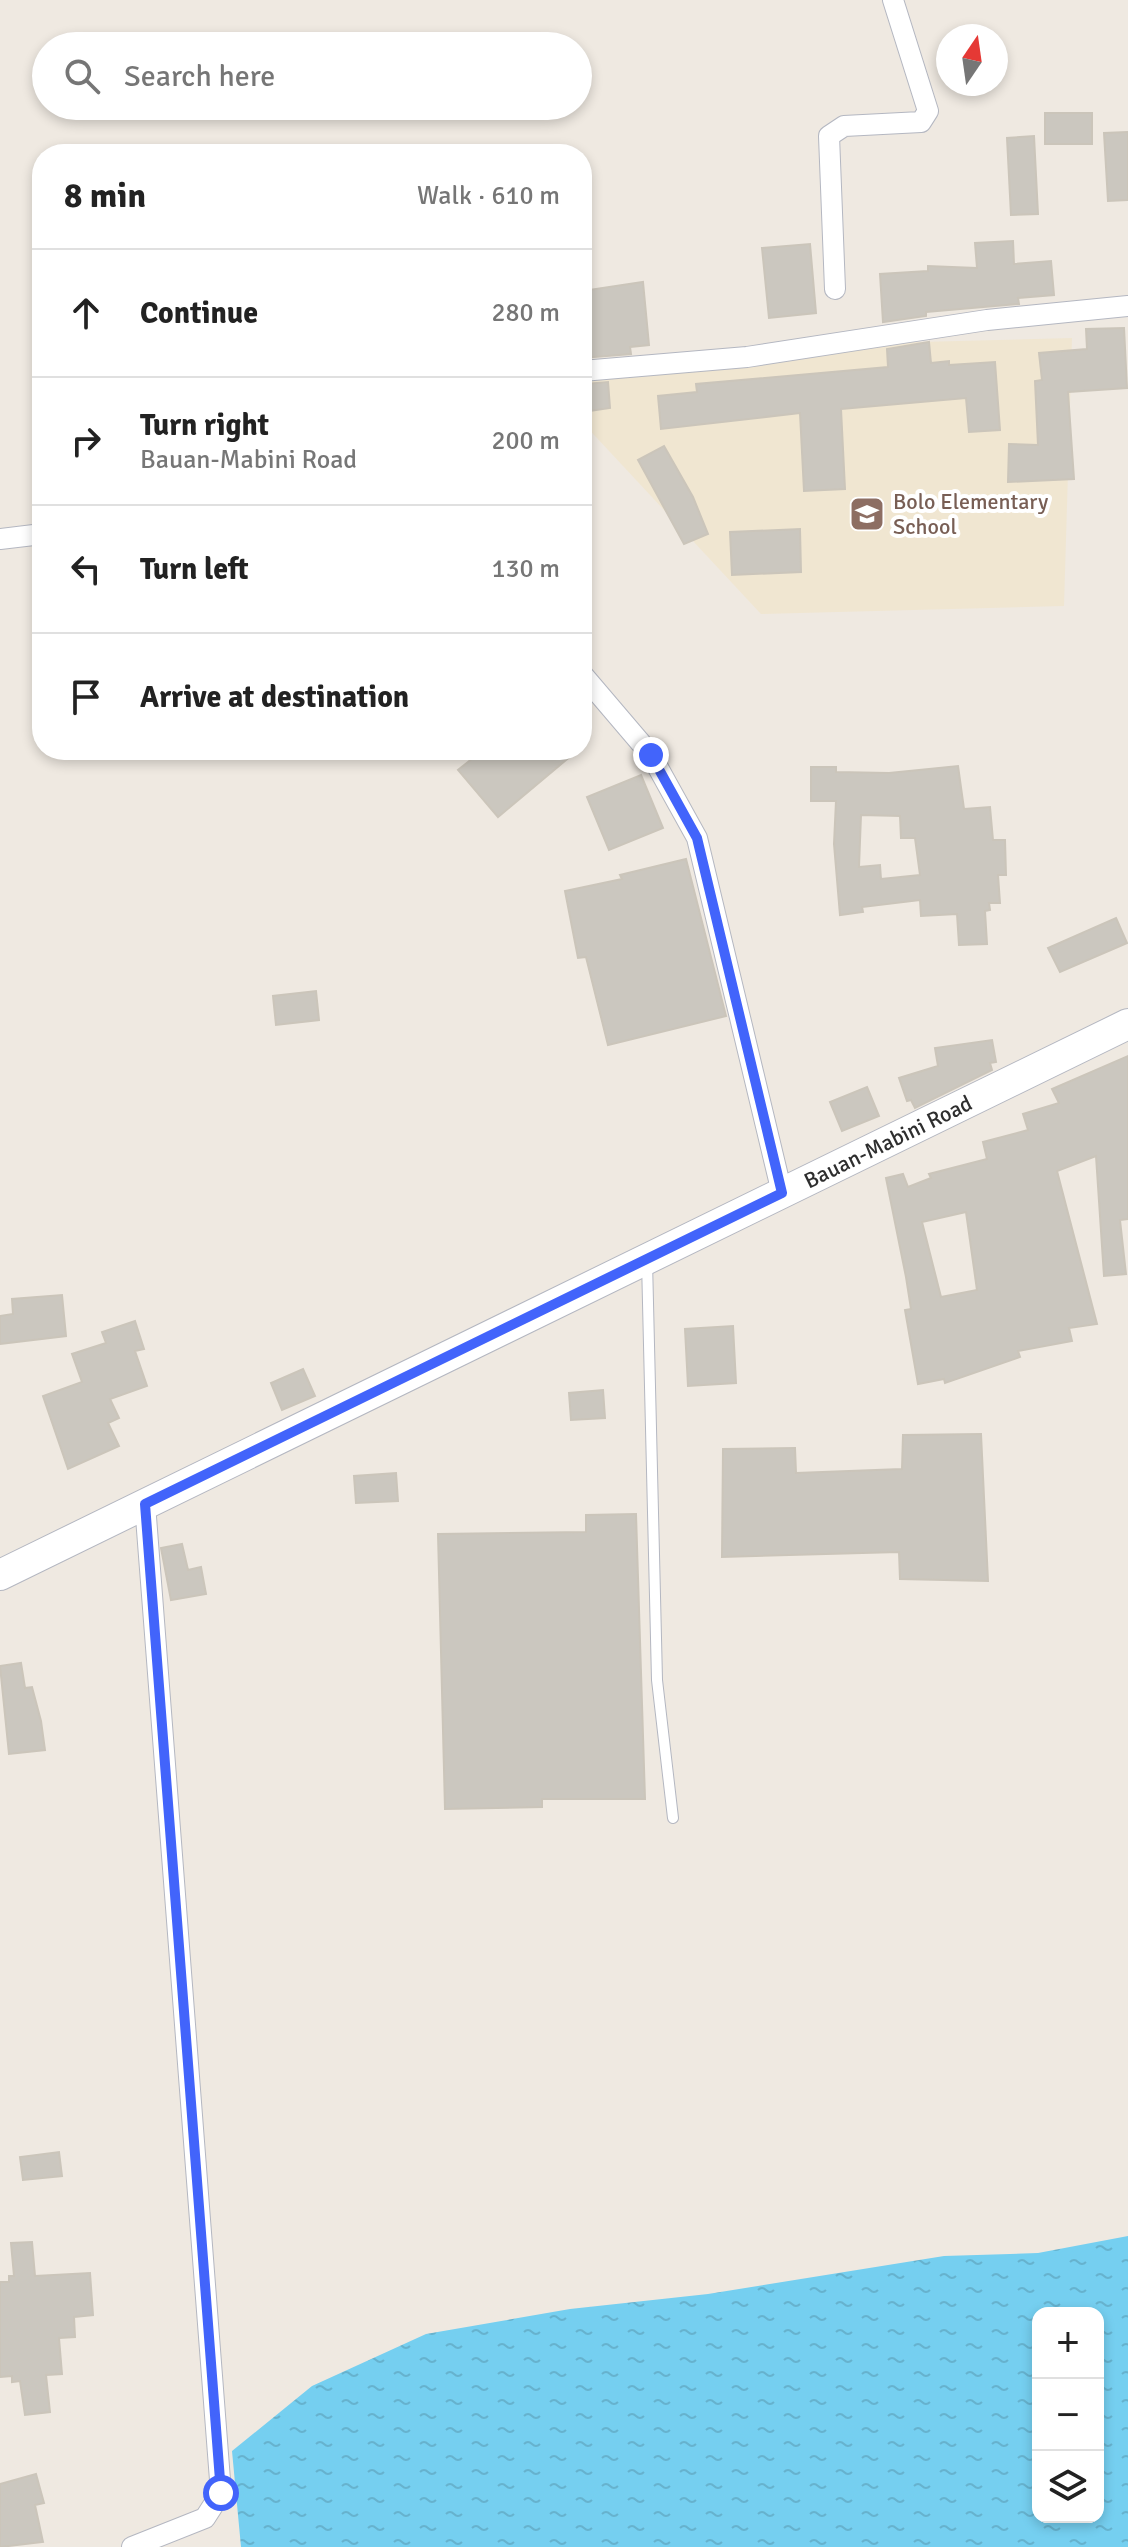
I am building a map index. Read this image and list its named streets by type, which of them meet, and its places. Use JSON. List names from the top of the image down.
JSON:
{
  "streets": {
    "main road": ["Bauan-Mabini Road"]
  },
  "places": {
    "school or university": ["Bolo Elementary School"]
  },
  "north": "top",
  "page": {
    "search": "Search here",
    "heading": ["8 min", "Walk · 610 m"],
    "list": [
      ["Continue", "280 m"],
      ["Turn right", "Bauan-Mabini Road", "200 m"],
      ["Turn left", "130 m"],
      "Arrive at destination"
    ],
    "map_buttons": ["+", "−"]
  }
}
